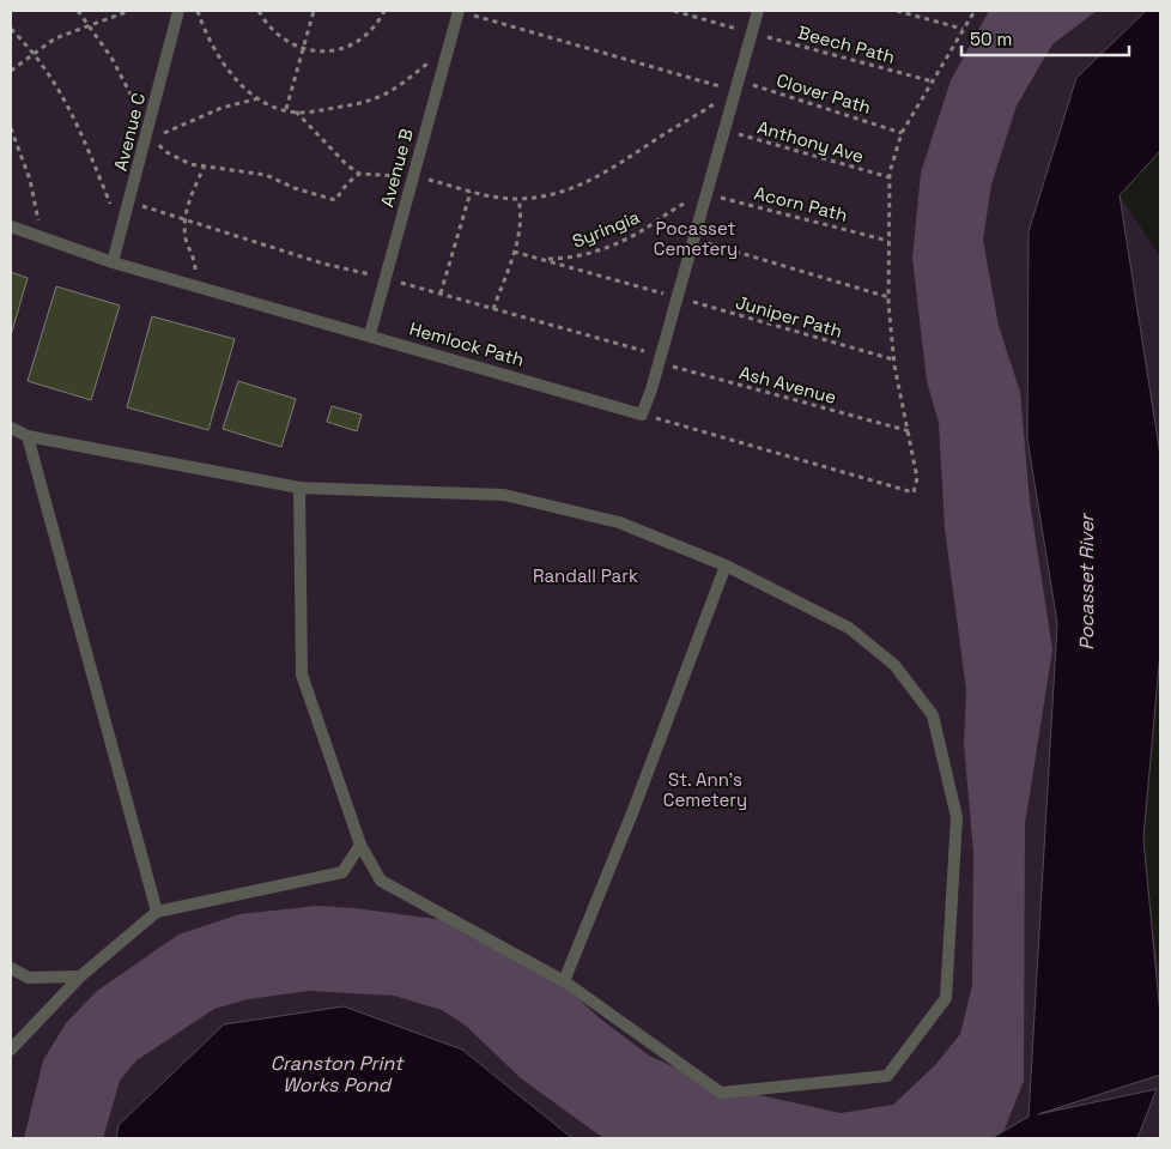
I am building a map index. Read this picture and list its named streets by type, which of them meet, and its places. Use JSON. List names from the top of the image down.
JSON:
{
  "streets": {
    "lane": ["Avenue C", "Avenue B", "Hemlock Path"],
    "path": [
      "Beech Path",
      "Clover Path",
      "Anthony Ave",
      "Acorn Path",
      "Syringia",
      "Juniper Path",
      "Ash Avenue"
    ]
  },
  "crossings": [
    ["Clover Path", "Avenue B"],
    ["Avenue C", "Hemlock Path"],
    ["Avenue B", "Hemlock Path"],
    ["Acorn Path", "Syringia"],
    ["Syringia", "Juniper Path"]
  ],
  "water": ["Pocasset River", "Cranston Print Works Pond"],
  "parks": ["Pocasset Cemetery", "Randall Park", "St. Ann's Cemetery"],
  "scale_bar": "50 m"
}
